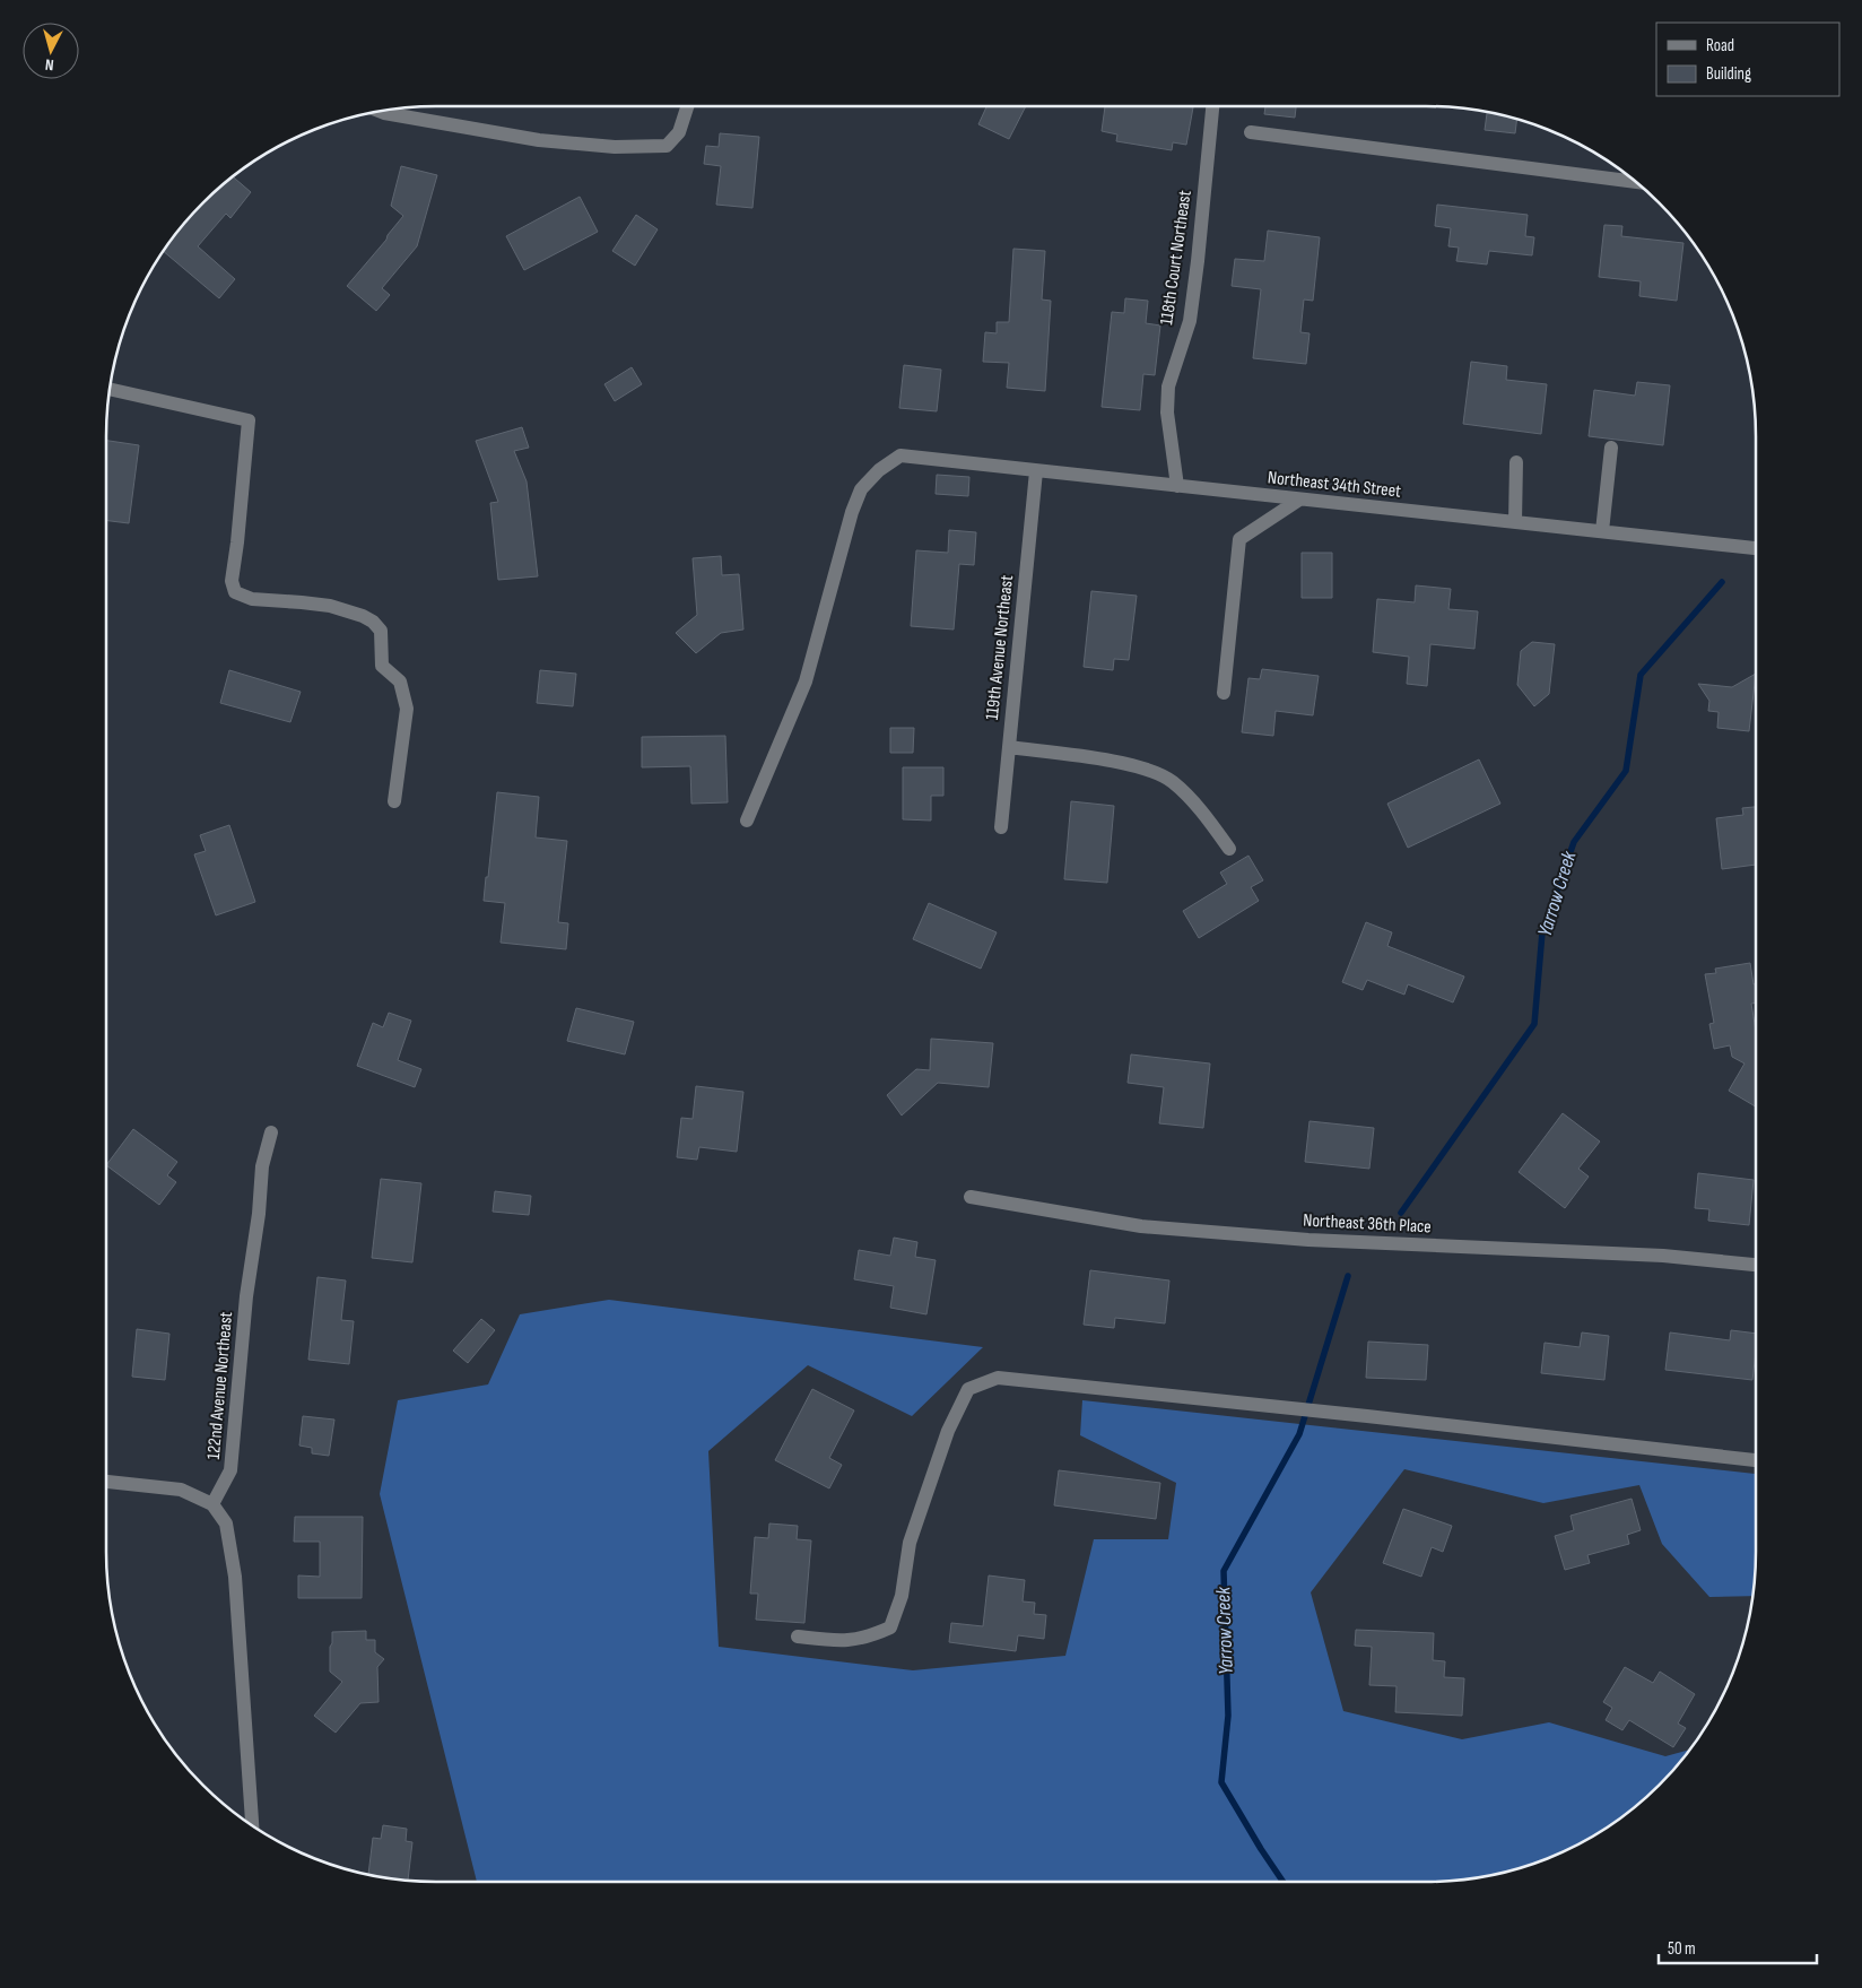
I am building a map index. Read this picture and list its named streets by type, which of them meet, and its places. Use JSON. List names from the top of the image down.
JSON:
{
  "streets": {
    "street": [
      "118th Court Northeast",
      "Northeast 34th Street",
      "119th Avenue Northeast",
      "Northeast 36th Place",
      "122nd Avenue Northeast"
    ]
  },
  "crossings": [
    ["118th Court Northeast", "Northeast 34th Street"],
    ["Northeast 34th Street", "119th Avenue Northeast"]
  ],
  "water": ["Yarrow Creek"],
  "legend": ["Road", "Building"],
  "scale_bar": "50 m",
  "north": "bottom"
}
